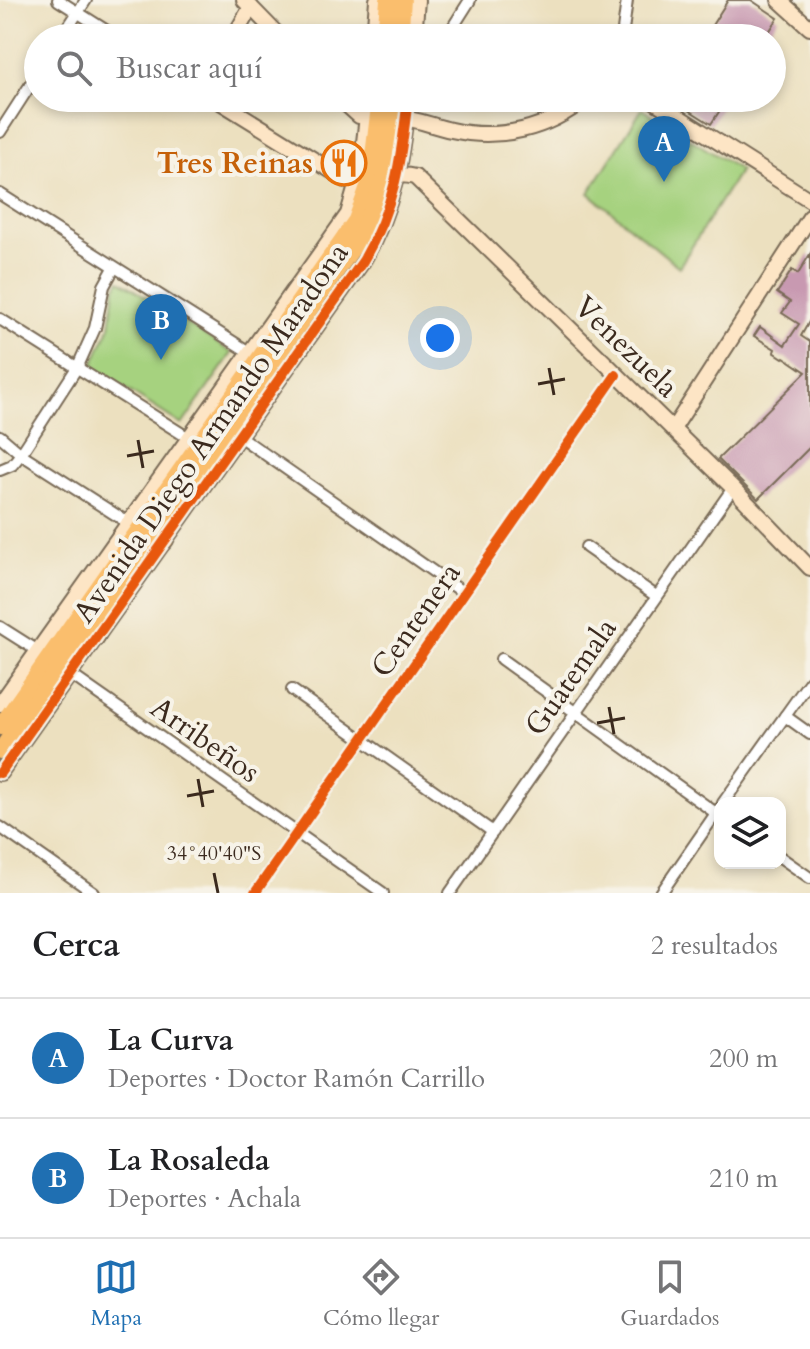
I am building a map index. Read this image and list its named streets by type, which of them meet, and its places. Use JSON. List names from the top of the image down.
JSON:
{
  "streets": {
    "main road": ["Avenida Diego Armando Maradona"],
    "street": [
      "Venezuela",
      "Centenera",
      "Guatemala",
      "Arribeños"
    ]
  },
  "crossings": [
    ["Venezuela", "Avenida Diego Armando Maradona"],
    ["Venezuela", "Centenera"],
    ["Venezuela", "Guatemala"],
    ["Avenida Diego Armando Maradona", "Arribeños"],
    ["Centenera", "Arribeños"]
  ],
  "places": {
    "restaurant": ["Tres Reinas"]
  },
  "page": {
    "search": "Buscar aquí",
    "pins": ["A", "B"],
    "heading": ["Cerca", "2 resultados"],
    "list": [
      {
        "mark": "A",
        "name": "La Curva",
        "note": "Deportes · Doctor Ramón Carrillo",
        "value": "200 m"
      },
      {
        "mark": "B",
        "name": "La Rosaleda",
        "note": "Deportes · Achala",
        "value": "210 m"
      }
    ],
    "nav": ["Mapa", "Cómo llegar", "Guardados"]
  },
  "coordinates": ["34°40'40\"S"]
}
